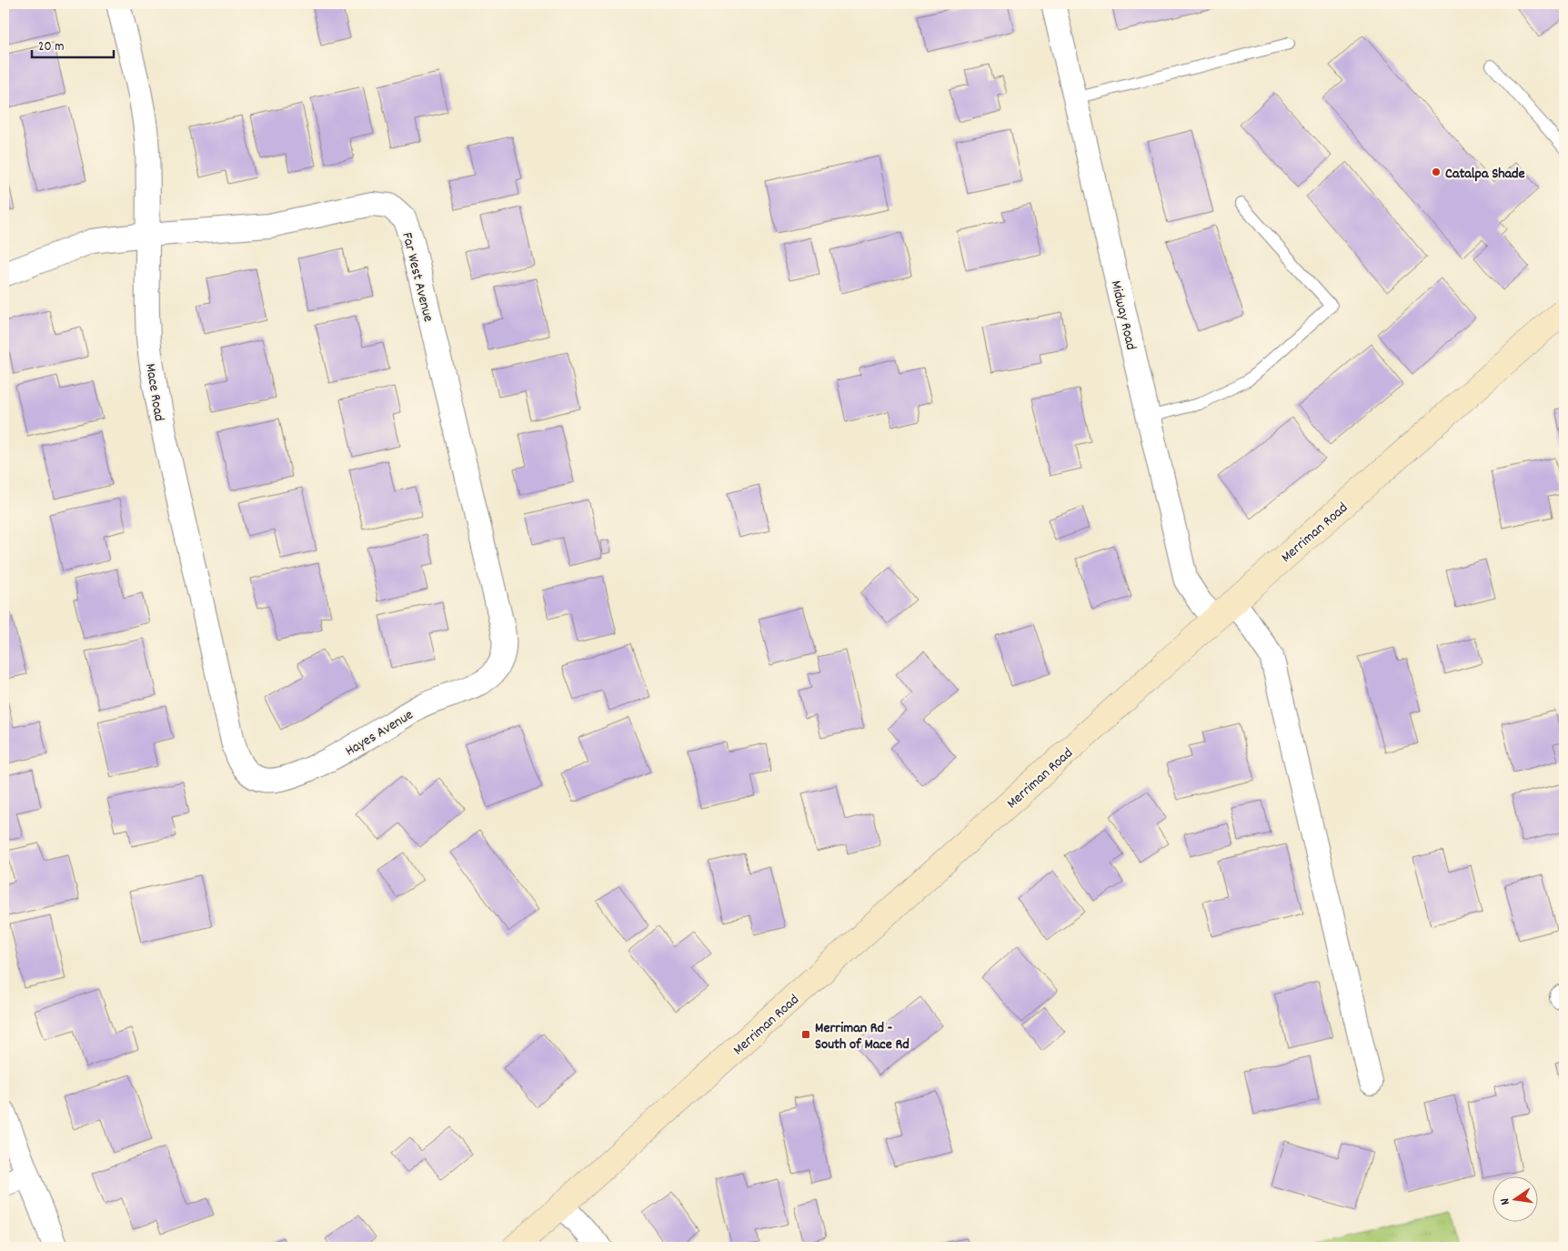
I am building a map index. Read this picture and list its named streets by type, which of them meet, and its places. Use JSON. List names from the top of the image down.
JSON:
{
  "streets": {
    "street": [
      "Far West Avenue",
      "Midway Road",
      "Mace Road",
      "Merriman Road",
      "Hayes Avenue"
    ]
  },
  "crossings": [
    ["Far West Avenue", "Mace Road"],
    ["Far West Avenue", "Hayes Avenue"],
    ["Midway Road", "Merriman Road"],
    ["Mace Road", "Hayes Avenue"]
  ],
  "places": {
    "other": ["Catalpa Shade"],
    "transit": ["Merriman Rd - South of Mace Rd"]
  },
  "scale_bar": "20 m",
  "north": "left"
}
